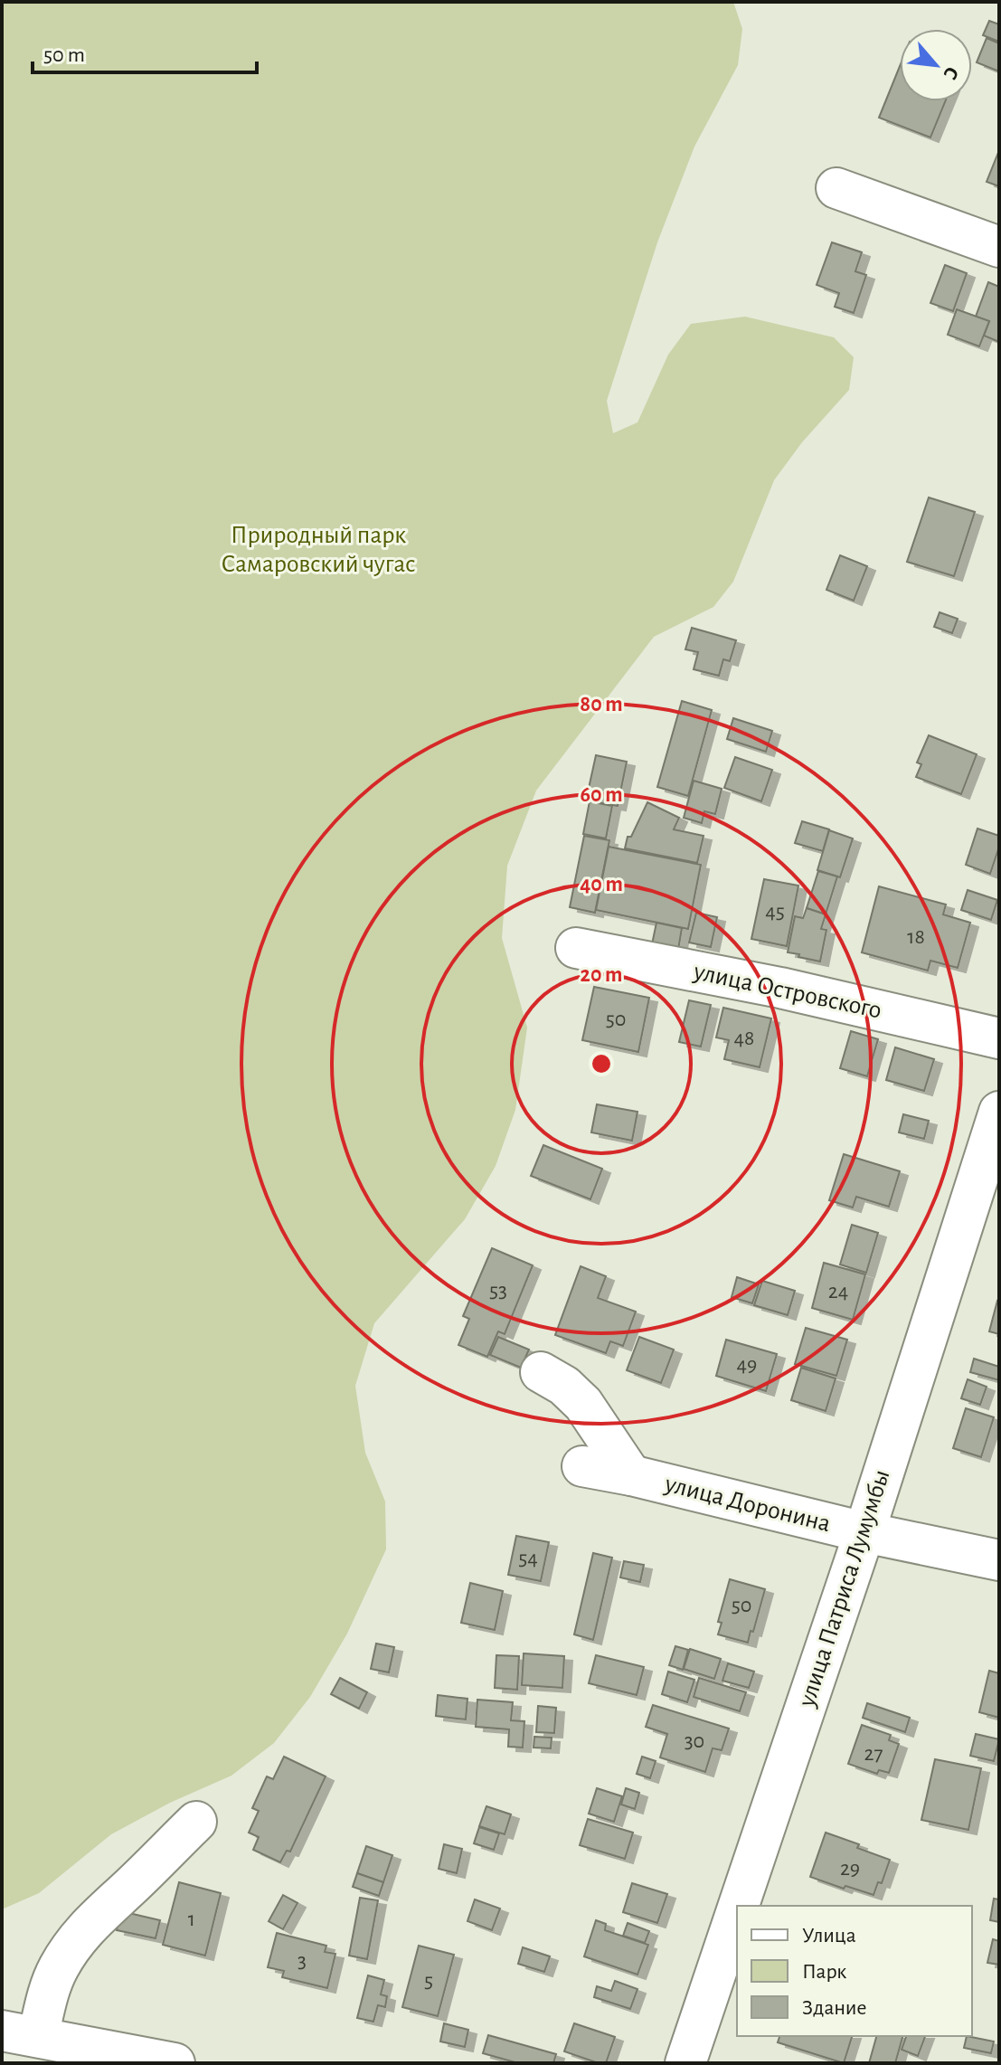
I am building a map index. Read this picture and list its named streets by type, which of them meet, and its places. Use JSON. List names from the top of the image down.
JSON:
{
  "streets": {
    "street": ["улица Островского", "улица Доронина", "улица Патриса Лумумбы"]
  },
  "crossings": [
    ["улица Доронина", "улица Патриса Лумумбы"]
  ],
  "parks": ["Природный парк Самаровский чугас"],
  "house_numbers": [
    "45",
    "18",
    "50",
    "48",
    "53",
    "24",
    "49",
    "54",
    "50",
    "30",
    "27",
    "29",
    "1",
    "3",
    "5"
  ],
  "legend": ["Улица", "Парк", "Здание"],
  "scale_bar": "50 m",
  "north": "bottom right",
  "rings": [
    "80 m",
    "60 m",
    "40 m",
    "20 m"
  ]
}
